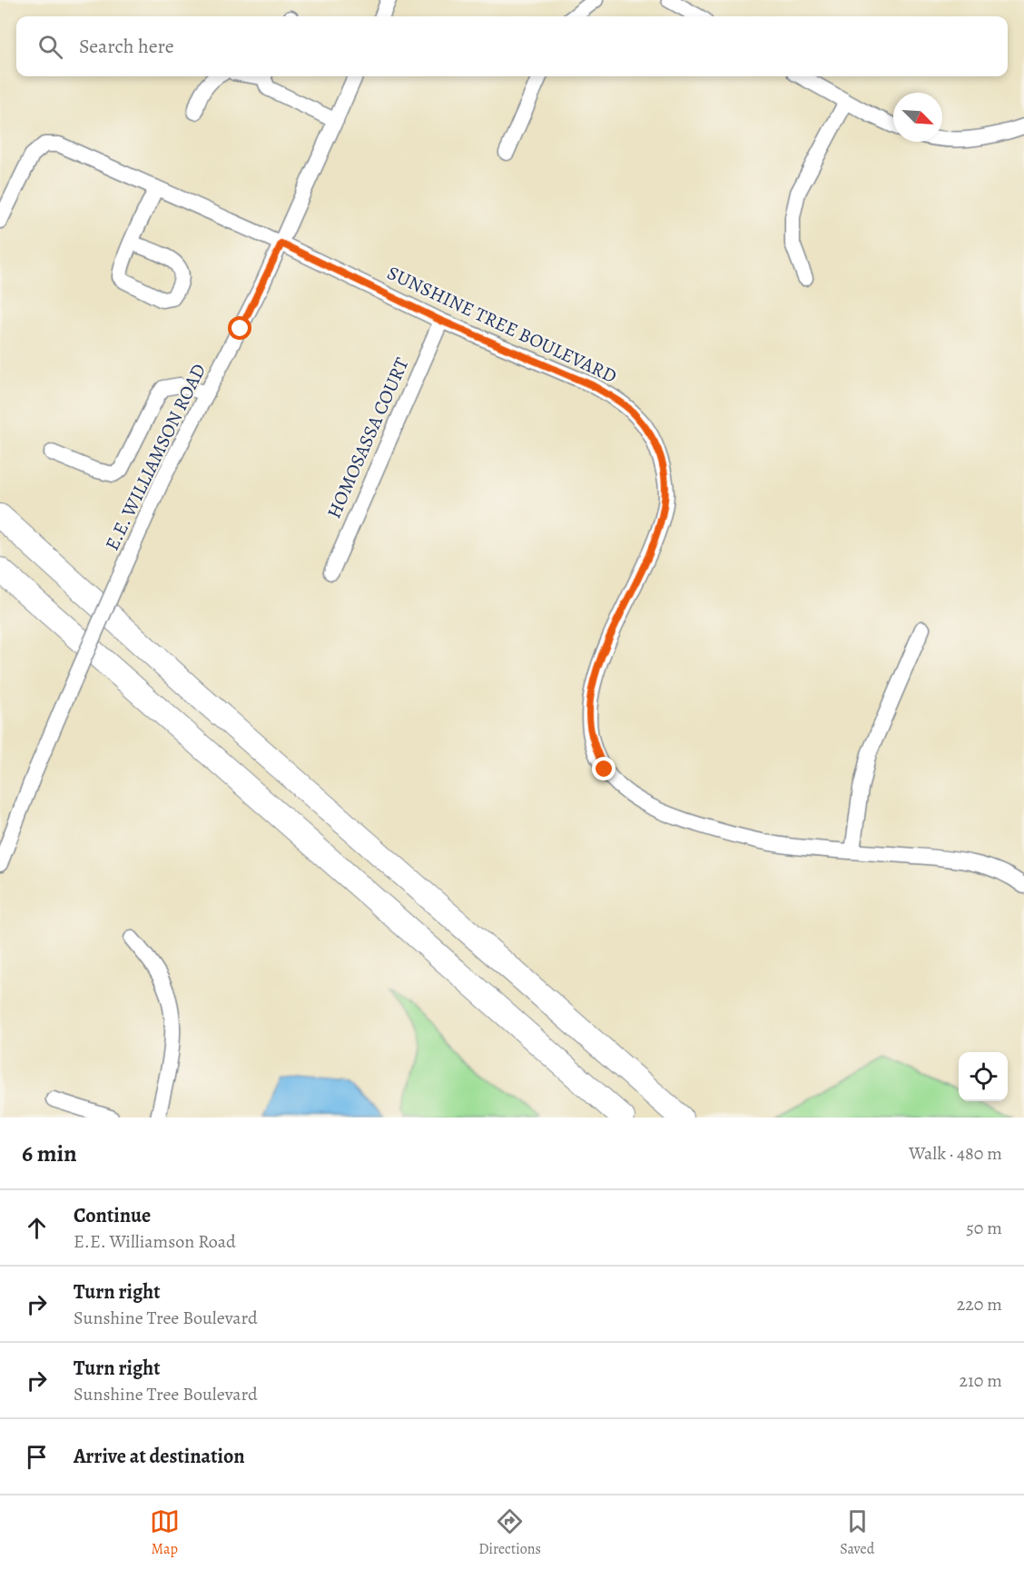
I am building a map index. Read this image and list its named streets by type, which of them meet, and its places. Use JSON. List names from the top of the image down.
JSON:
{
  "streets": {
    "street": ["SUNSHINE TREE BOULEVARD", "HOMOSASSA COURT", "E.E. WILLIAMSON ROAD"]
  },
  "crossings": [
    ["SUNSHINE TREE BOULEVARD", "HOMOSASSA COURT"],
    ["SUNSHINE TREE BOULEVARD", "E.E. WILLIAMSON ROAD"]
  ],
  "north": "bottom right",
  "page": {
    "search": "Search here",
    "heading": ["6 min", "Walk · 480 m"],
    "list": [
      ["Continue", "E.E. Williamson Road", "50 m"],
      ["Turn right", "Sunshine Tree Boulevard", "220 m"],
      ["Turn right", "Sunshine Tree Boulevard", "210 m"],
      "Arrive at destination"
    ],
    "nav": ["Map", "Directions", "Saved"]
  }
}
